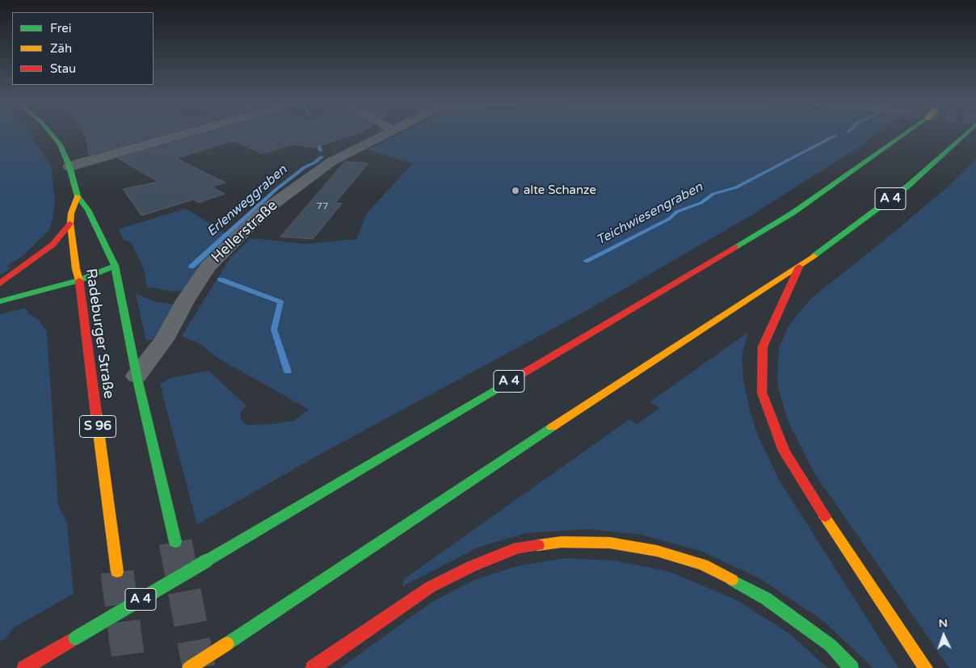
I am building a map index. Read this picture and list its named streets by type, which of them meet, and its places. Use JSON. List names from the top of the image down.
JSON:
{
  "streets": {
    "main road": ["A 4", "Radeburger Straße", "S 96"],
    "street": ["Hellerstraße"]
  },
  "crossings": [
    ["Hellerstraße", "Radeburger Straße"]
  ],
  "water": ["Erlenweggraben", "Teichwiesengraben"],
  "places": ["alte Schanze"],
  "house_numbers": ["77"],
  "legend": ["Frei", "Zäh", "Stau"],
  "north": "top"
}
